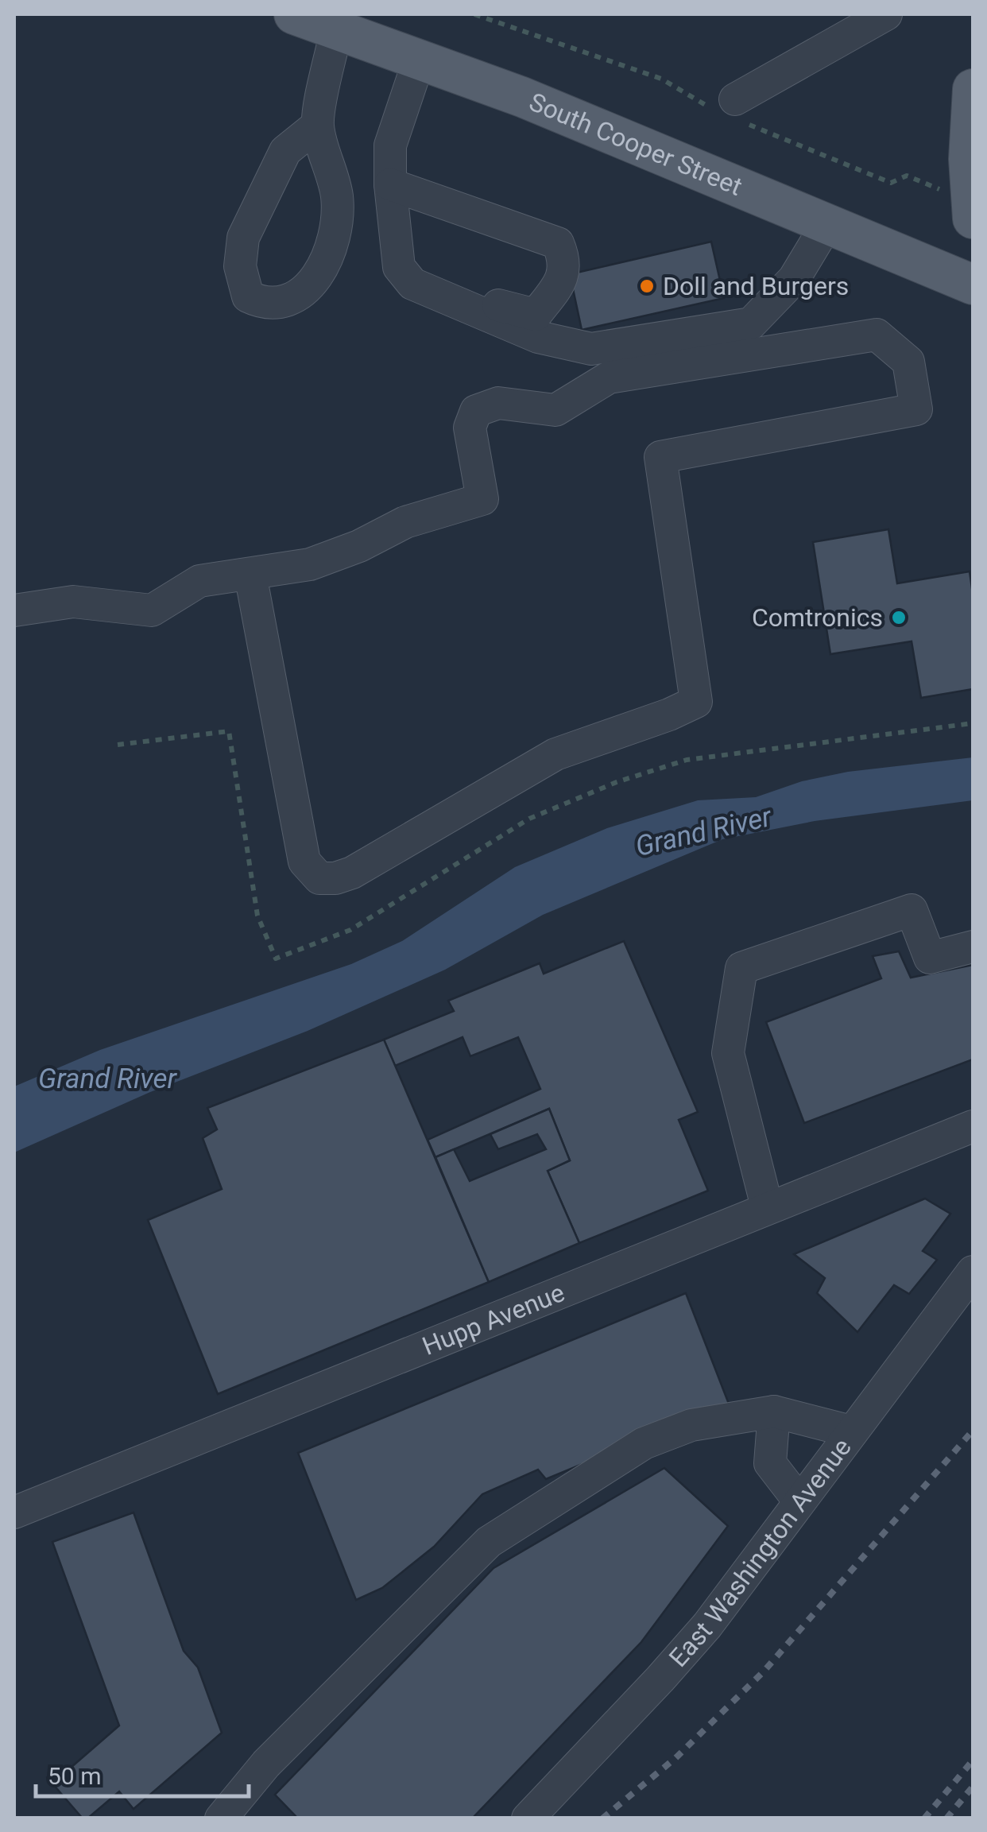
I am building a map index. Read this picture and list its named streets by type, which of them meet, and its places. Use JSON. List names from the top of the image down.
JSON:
{
  "streets": {
    "main road": ["South Cooper Street"],
    "street": ["Hupp Avenue", "East Washington Avenue"]
  },
  "water": ["Grand River"],
  "places": ["Doll and Burgers", "Comtronics"],
  "scale_bar": "50 m"
}
